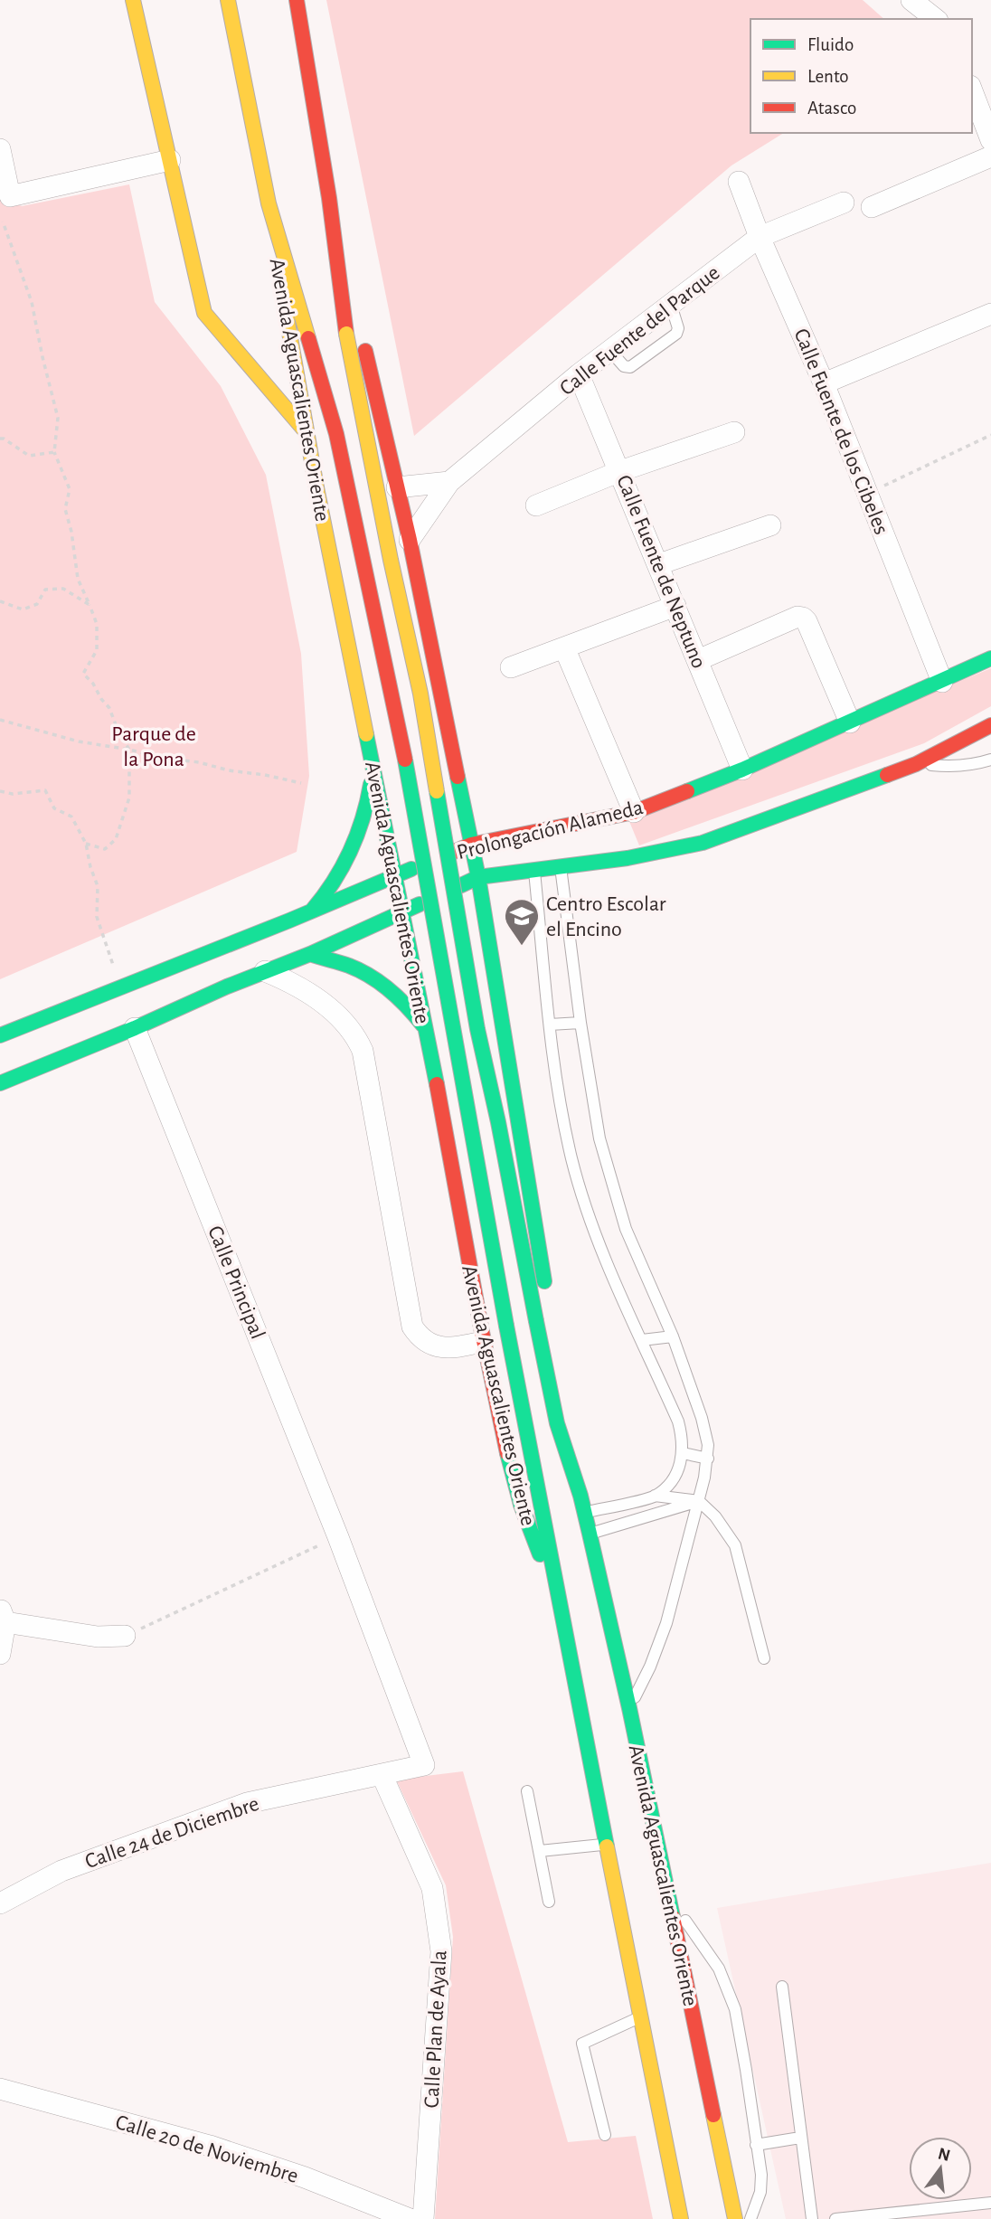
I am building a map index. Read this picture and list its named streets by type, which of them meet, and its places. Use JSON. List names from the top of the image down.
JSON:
{
  "streets": {
    "main road": ["Avenida Aguascalientes Oriente", "Prolongación Alameda"],
    "street": [
      "Calle Fuente del Parque",
      "Calle Fuente de los Cibeles",
      "Calle Fuente de Neptuno",
      "Calle Principal",
      "Calle 24 de Diciembre",
      "Calle Plan de Ayala",
      "Calle 20 de Noviembre"
    ]
  },
  "crossings": [
    ["Calle Fuente del Parque", "Avenida Aguascalientes Oriente"],
    ["Calle Fuente del Parque", "Calle Fuente de los Cibeles"],
    ["Calle Fuente del Parque", "Calle Fuente de Neptuno"],
    ["Avenida Aguascalientes Oriente", "Prolongación Alameda"],
    ["Calle Fuente de los Cibeles", "Prolongación Alameda"],
    ["Calle Fuente de Neptuno", "Prolongación Alameda"],
    ["Prolongación Alameda", "Calle Principal"],
    ["Calle Principal", "Calle 24 de Diciembre"],
    ["Calle 24 de Diciembre", "Calle Plan de Ayala"]
  ],
  "parks": ["Parque de la Pona"],
  "places": {
    "school or university": ["Centro Escolar el Encino"]
  },
  "legend": ["Fluido", "Lento", "Atasco"],
  "north": "top"
}
